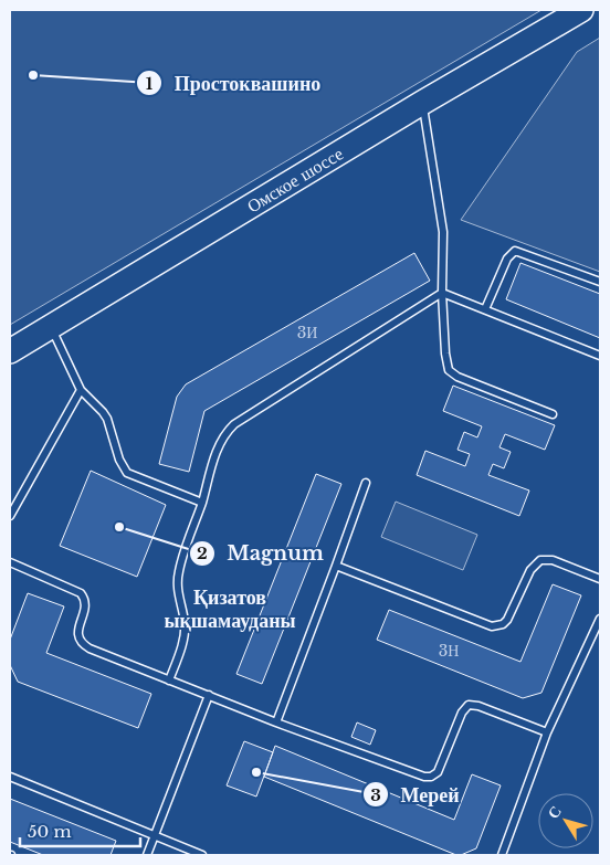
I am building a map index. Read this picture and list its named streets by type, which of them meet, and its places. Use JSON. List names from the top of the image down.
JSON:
{
  "streets": {
    "highway": ["Омское шоссе"]
  },
  "districts": ["Қизатов ықшамауданы"],
  "places": ["Простоквашино", "Magnum", "Мерей"],
  "house_numbers": ["3И", "3Н"],
  "scale_bar": "50 m",
  "north": "top left"
}
